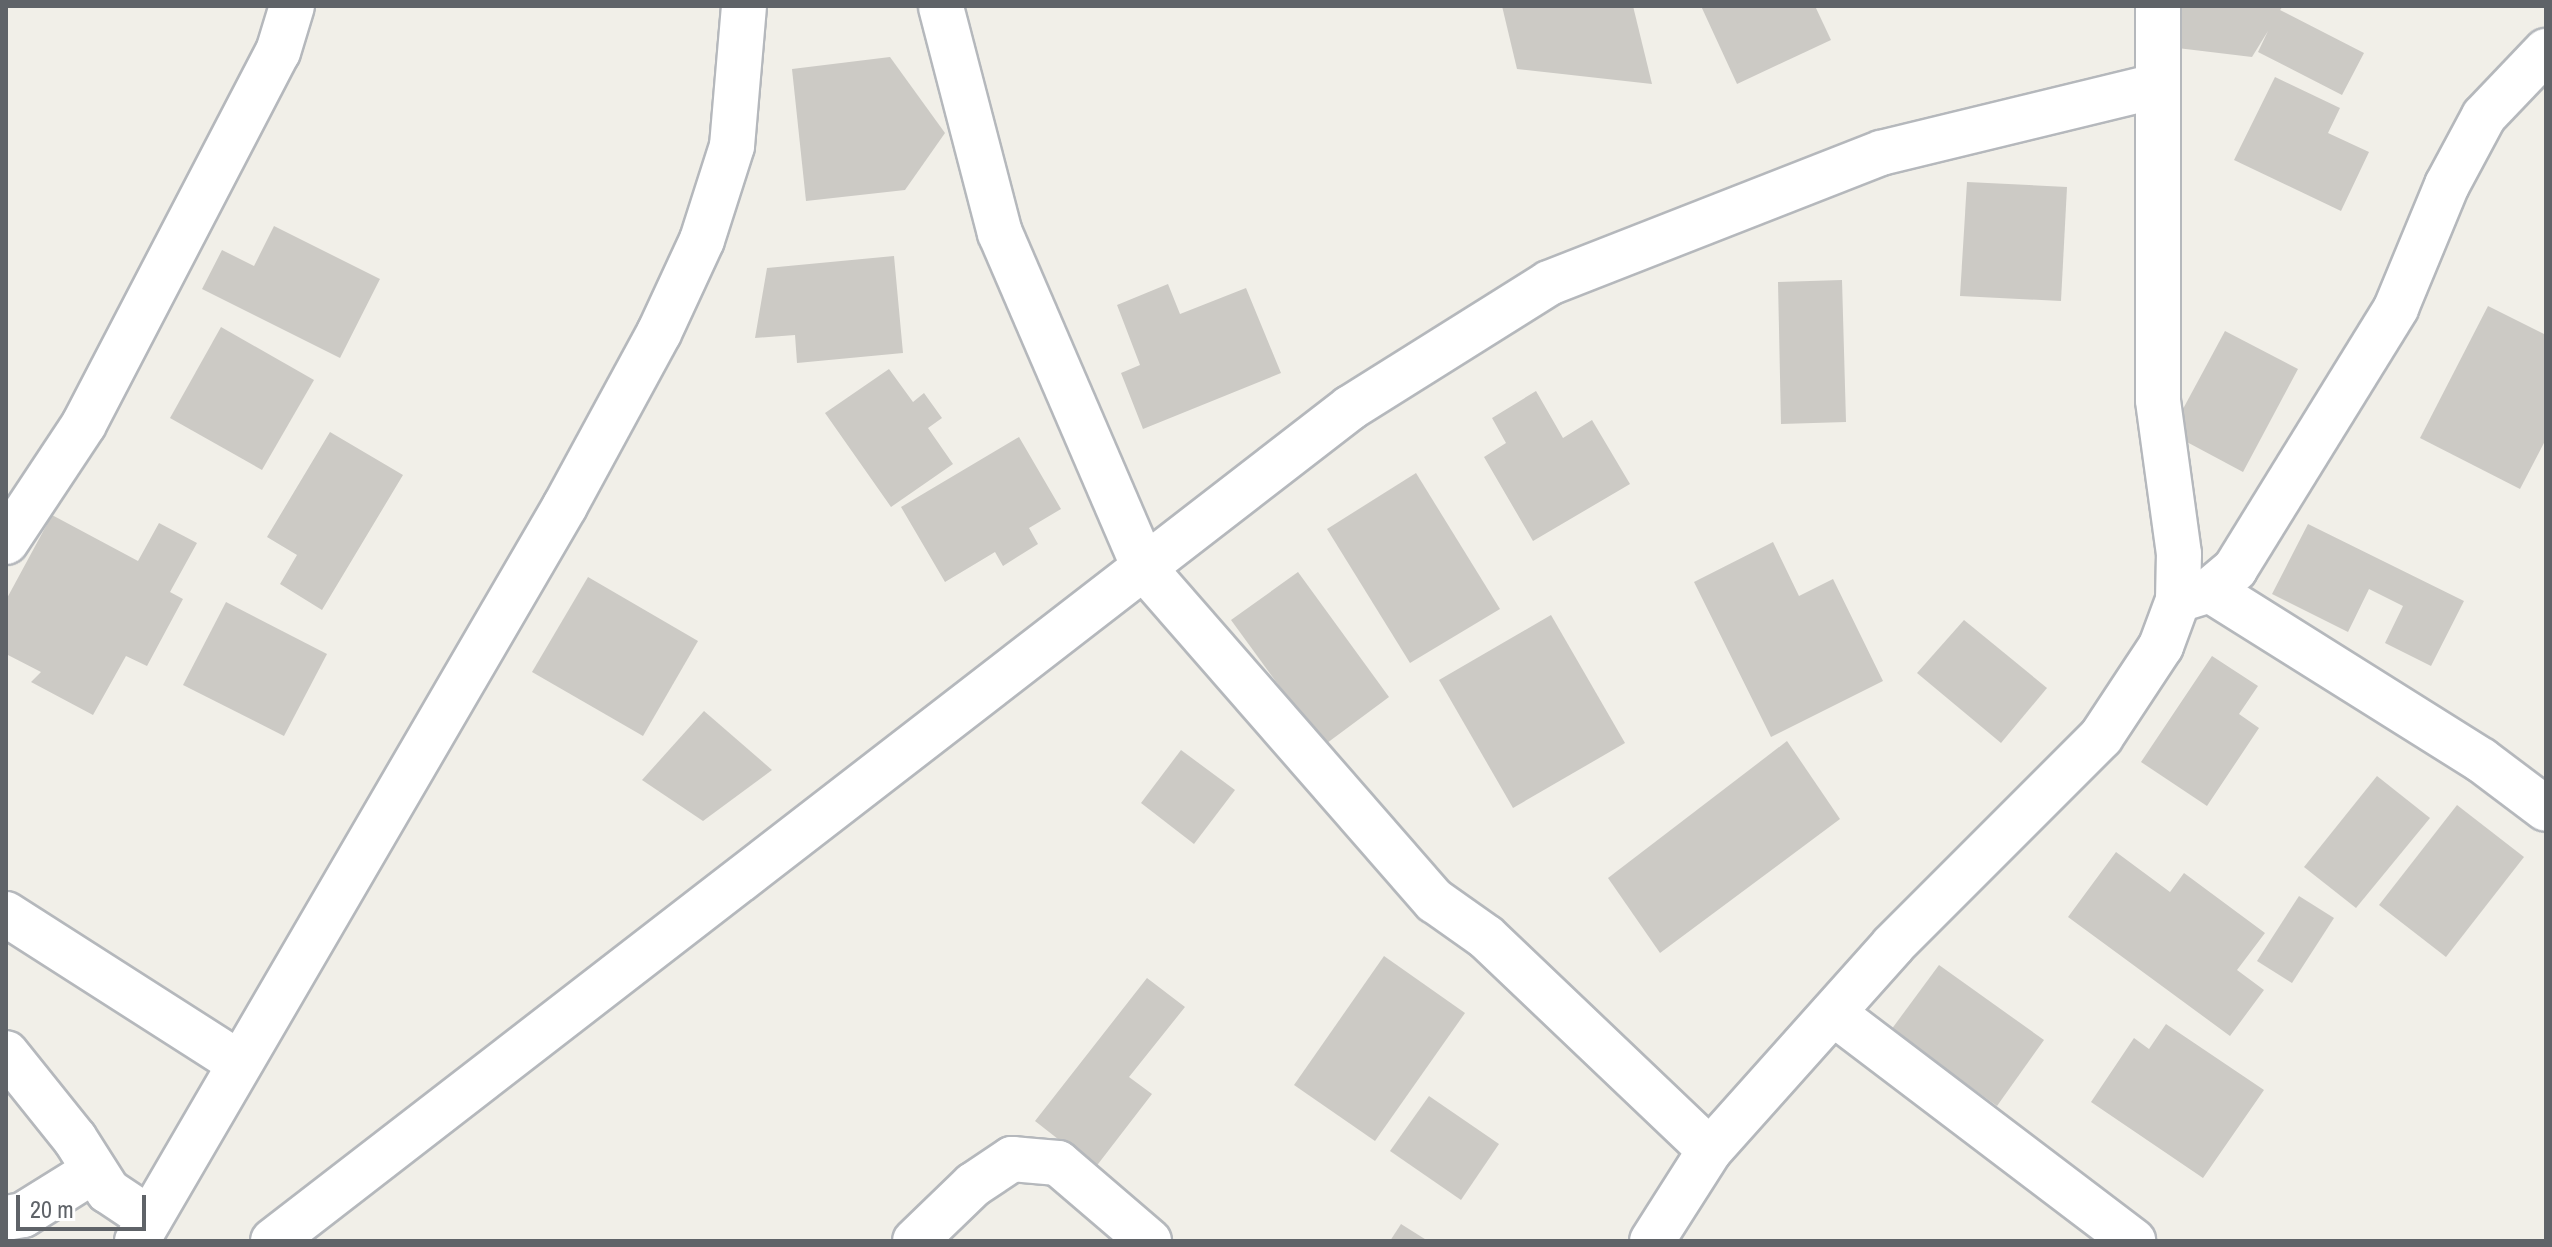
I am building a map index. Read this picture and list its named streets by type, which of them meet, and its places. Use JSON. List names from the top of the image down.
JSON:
{
  "scale_bar": "20 m"
}
